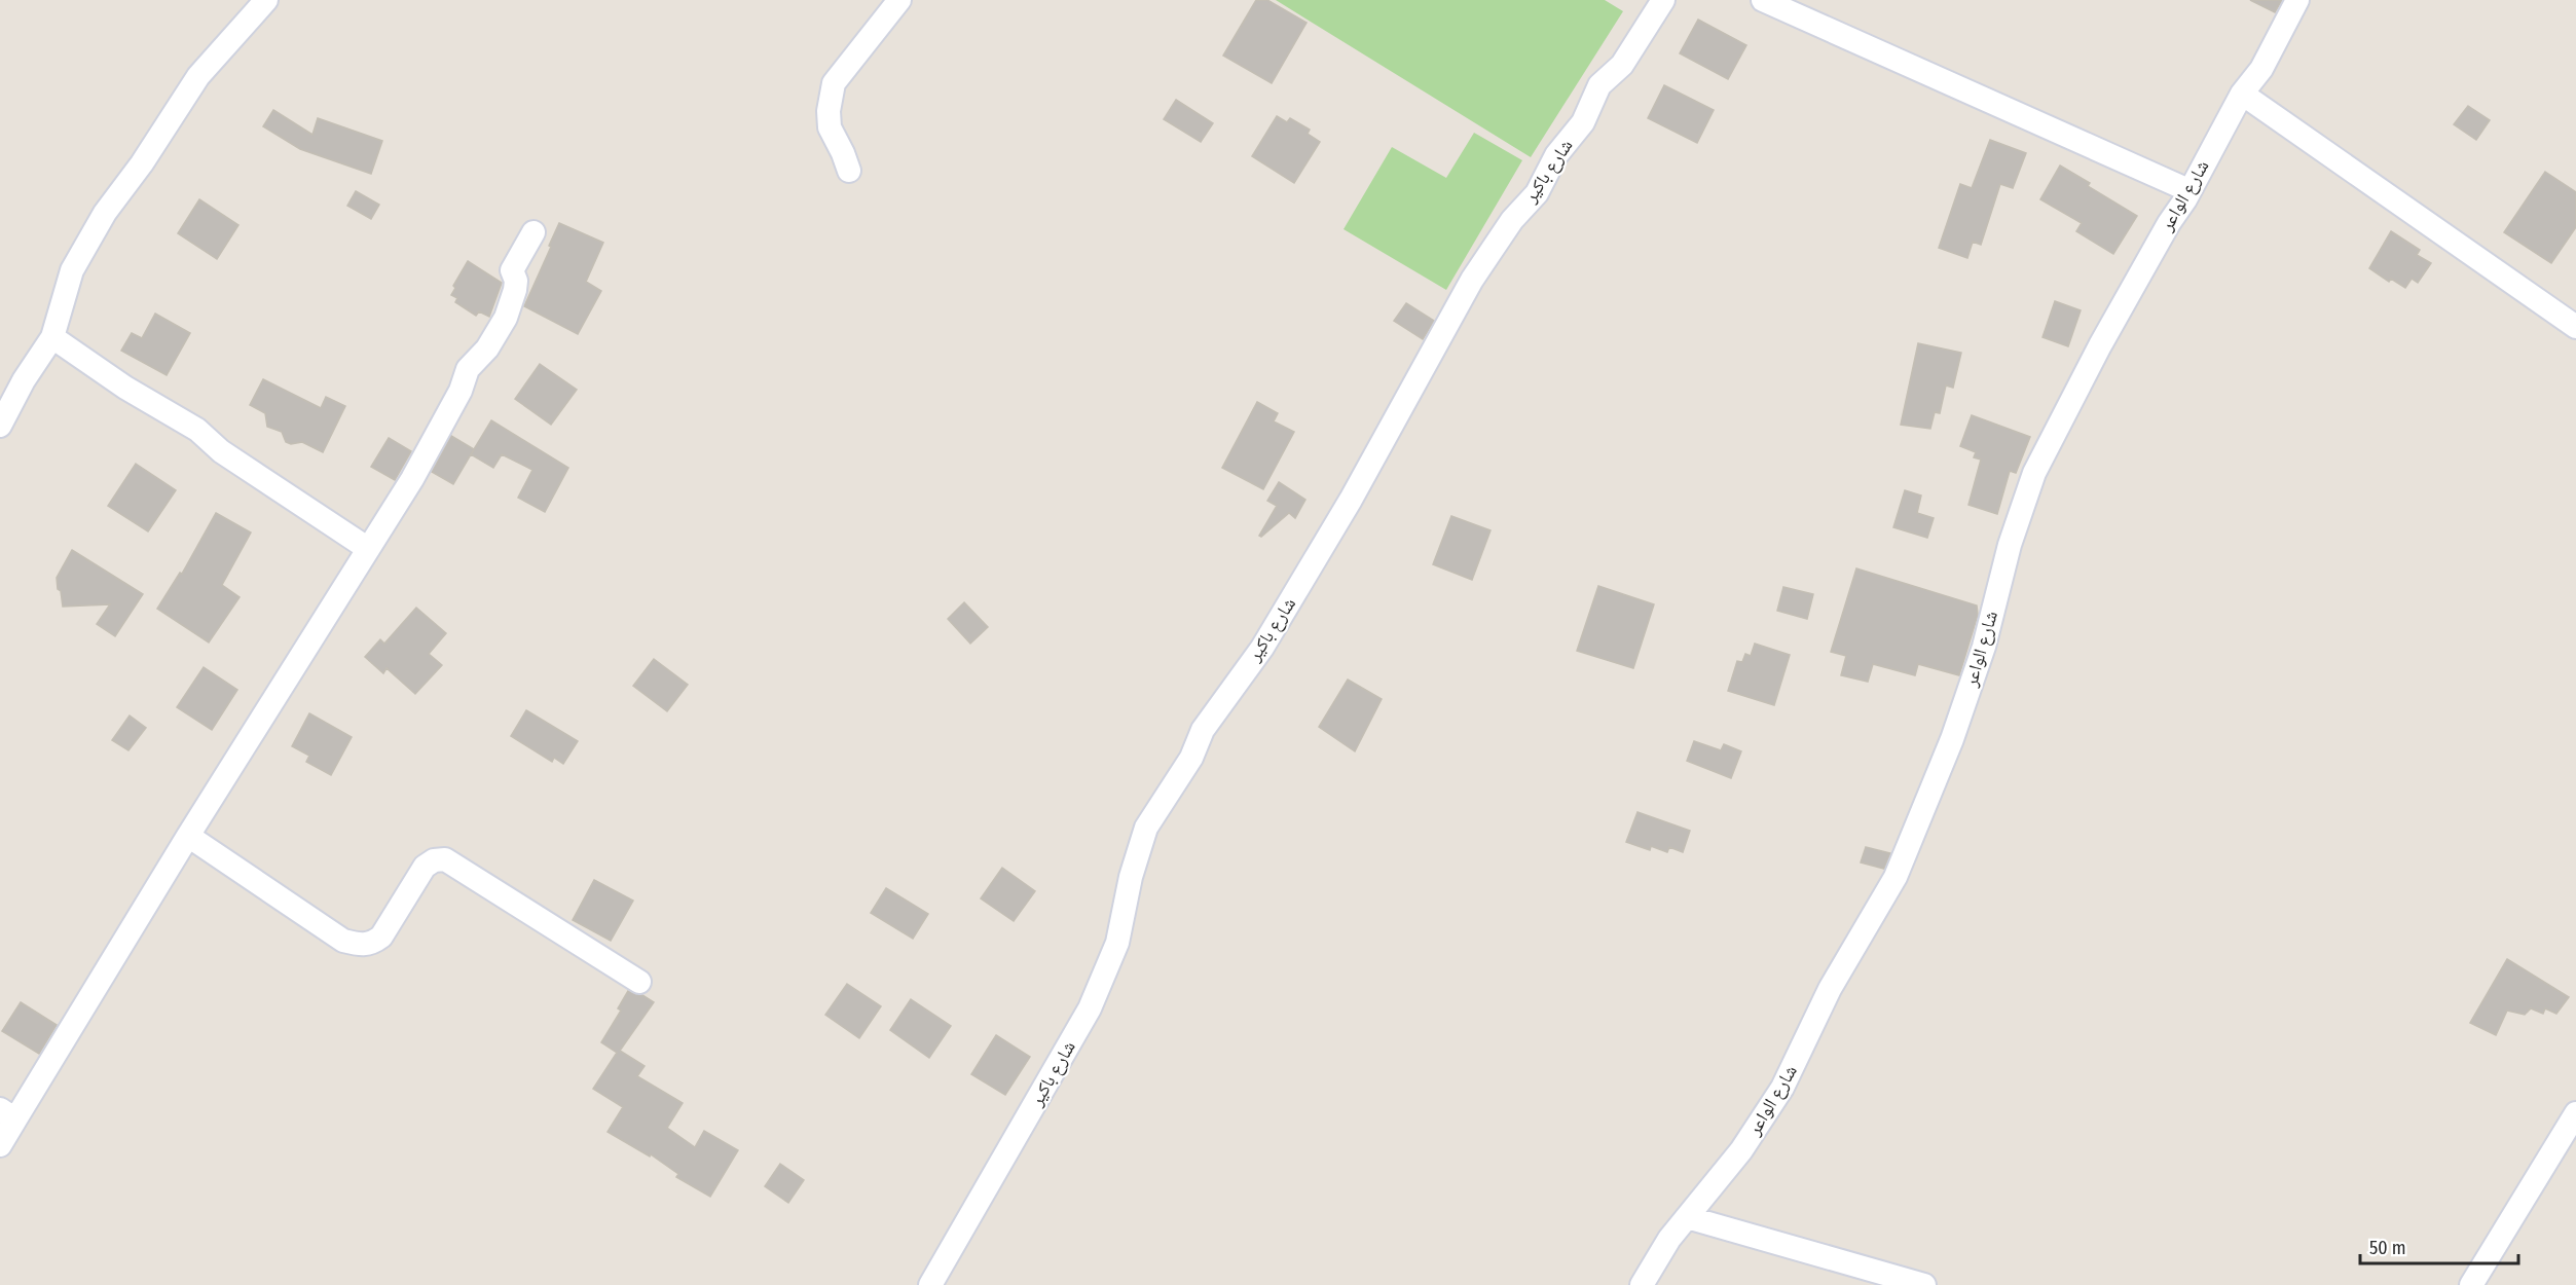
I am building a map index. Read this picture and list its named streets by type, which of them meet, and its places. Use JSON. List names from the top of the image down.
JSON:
{
  "streets": {
    "street": ["شارع باكير", "شارع الواعر"]
  },
  "scale_bar": "50 m"
}
